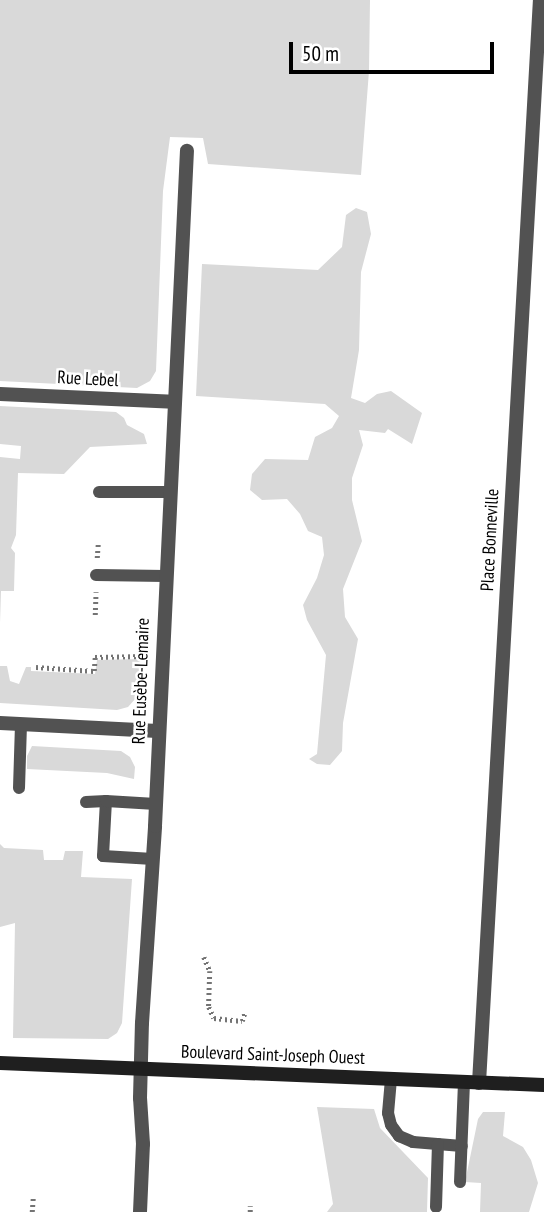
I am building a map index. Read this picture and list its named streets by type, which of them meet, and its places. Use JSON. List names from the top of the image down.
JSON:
{
  "streets": {
    "street": [
      "Rue Lebel",
      "Place Bonneville",
      "Rue Eusèbe-Lemaire",
      "Boulevard Saint-Joseph Ouest"
    ]
  },
  "crossings": [
    ["Rue Lebel", "Rue Eusèbe-Lemaire"],
    ["Place Bonneville", "Boulevard Saint-Joseph Ouest"],
    ["Rue Eusèbe-Lemaire", "Boulevard Saint-Joseph Ouest"]
  ],
  "scale_bar": "50 m"
}
